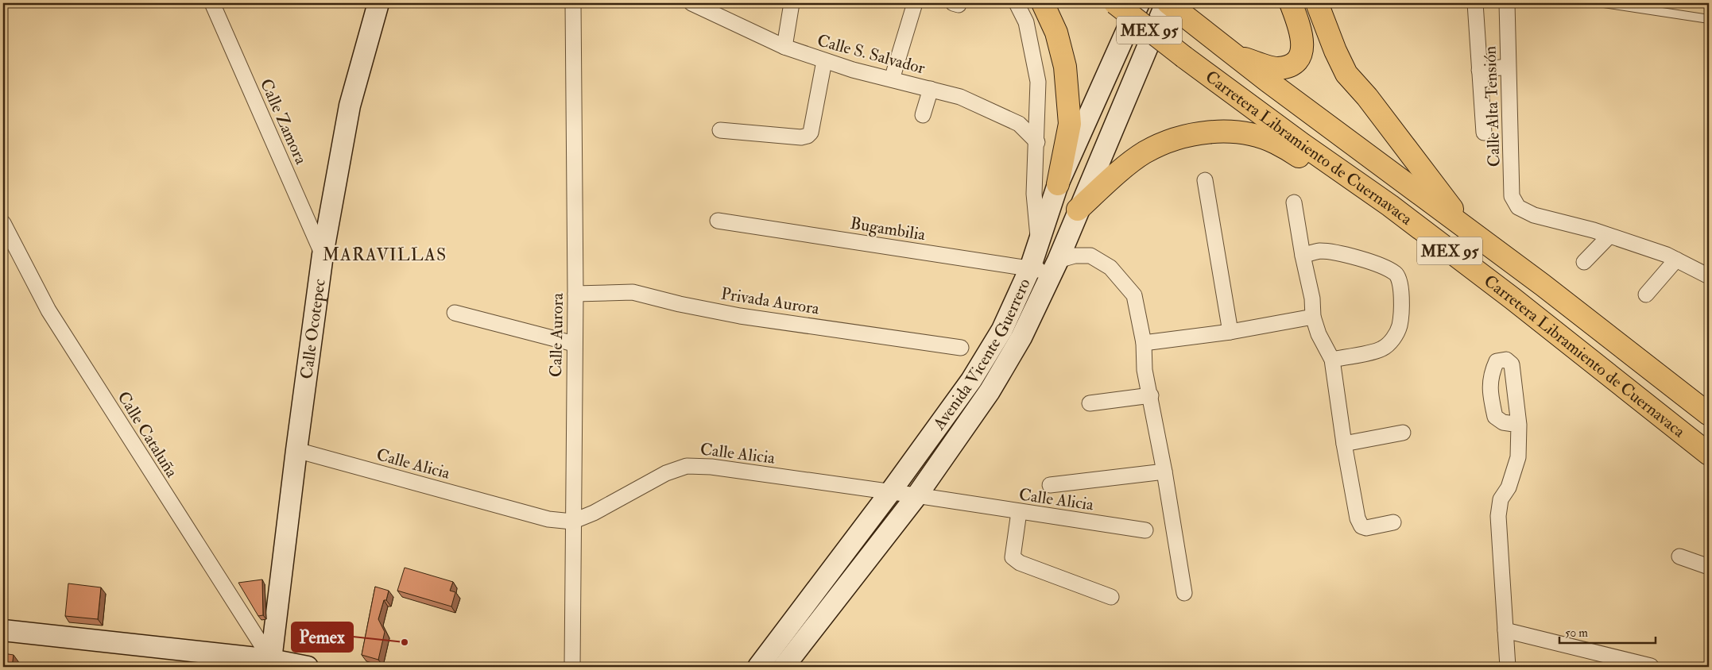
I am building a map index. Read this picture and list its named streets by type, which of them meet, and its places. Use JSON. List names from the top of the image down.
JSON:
{
  "streets": {
    "highway": ["MEX 95", "Carretera Libramiento de Cuernavaca"],
    "main road": ["Calle Ocotepec", "Avenida Vicente Guerrero"],
    "street": [
      "Calle S. Salvador",
      "Calle Alta Tensión",
      "Calle Zamora",
      "Bugambilia",
      "Privada Aurora",
      "Calle Aurora",
      "Calle Cataluña",
      "Calle Alicia"
    ]
  },
  "crossings": [
    ["Calle Zamora", "Calle Ocotepec"],
    ["Carretera Libramiento de Cuernavaca", "Avenida Vicente Guerrero"],
    ["Bugambilia", "Avenida Vicente Guerrero"],
    ["Privada Aurora", "Calle Aurora"],
    ["Calle Ocotepec", "Calle Cataluña"],
    ["Calle Ocotepec", "Calle Alicia"],
    ["Calle Aurora", "Calle Alicia"],
    ["Avenida Vicente Guerrero", "Calle Alicia"]
  ],
  "districts": ["MARAVILLAS"],
  "places": ["Pemex"],
  "scale_bar": "50 m"
}
